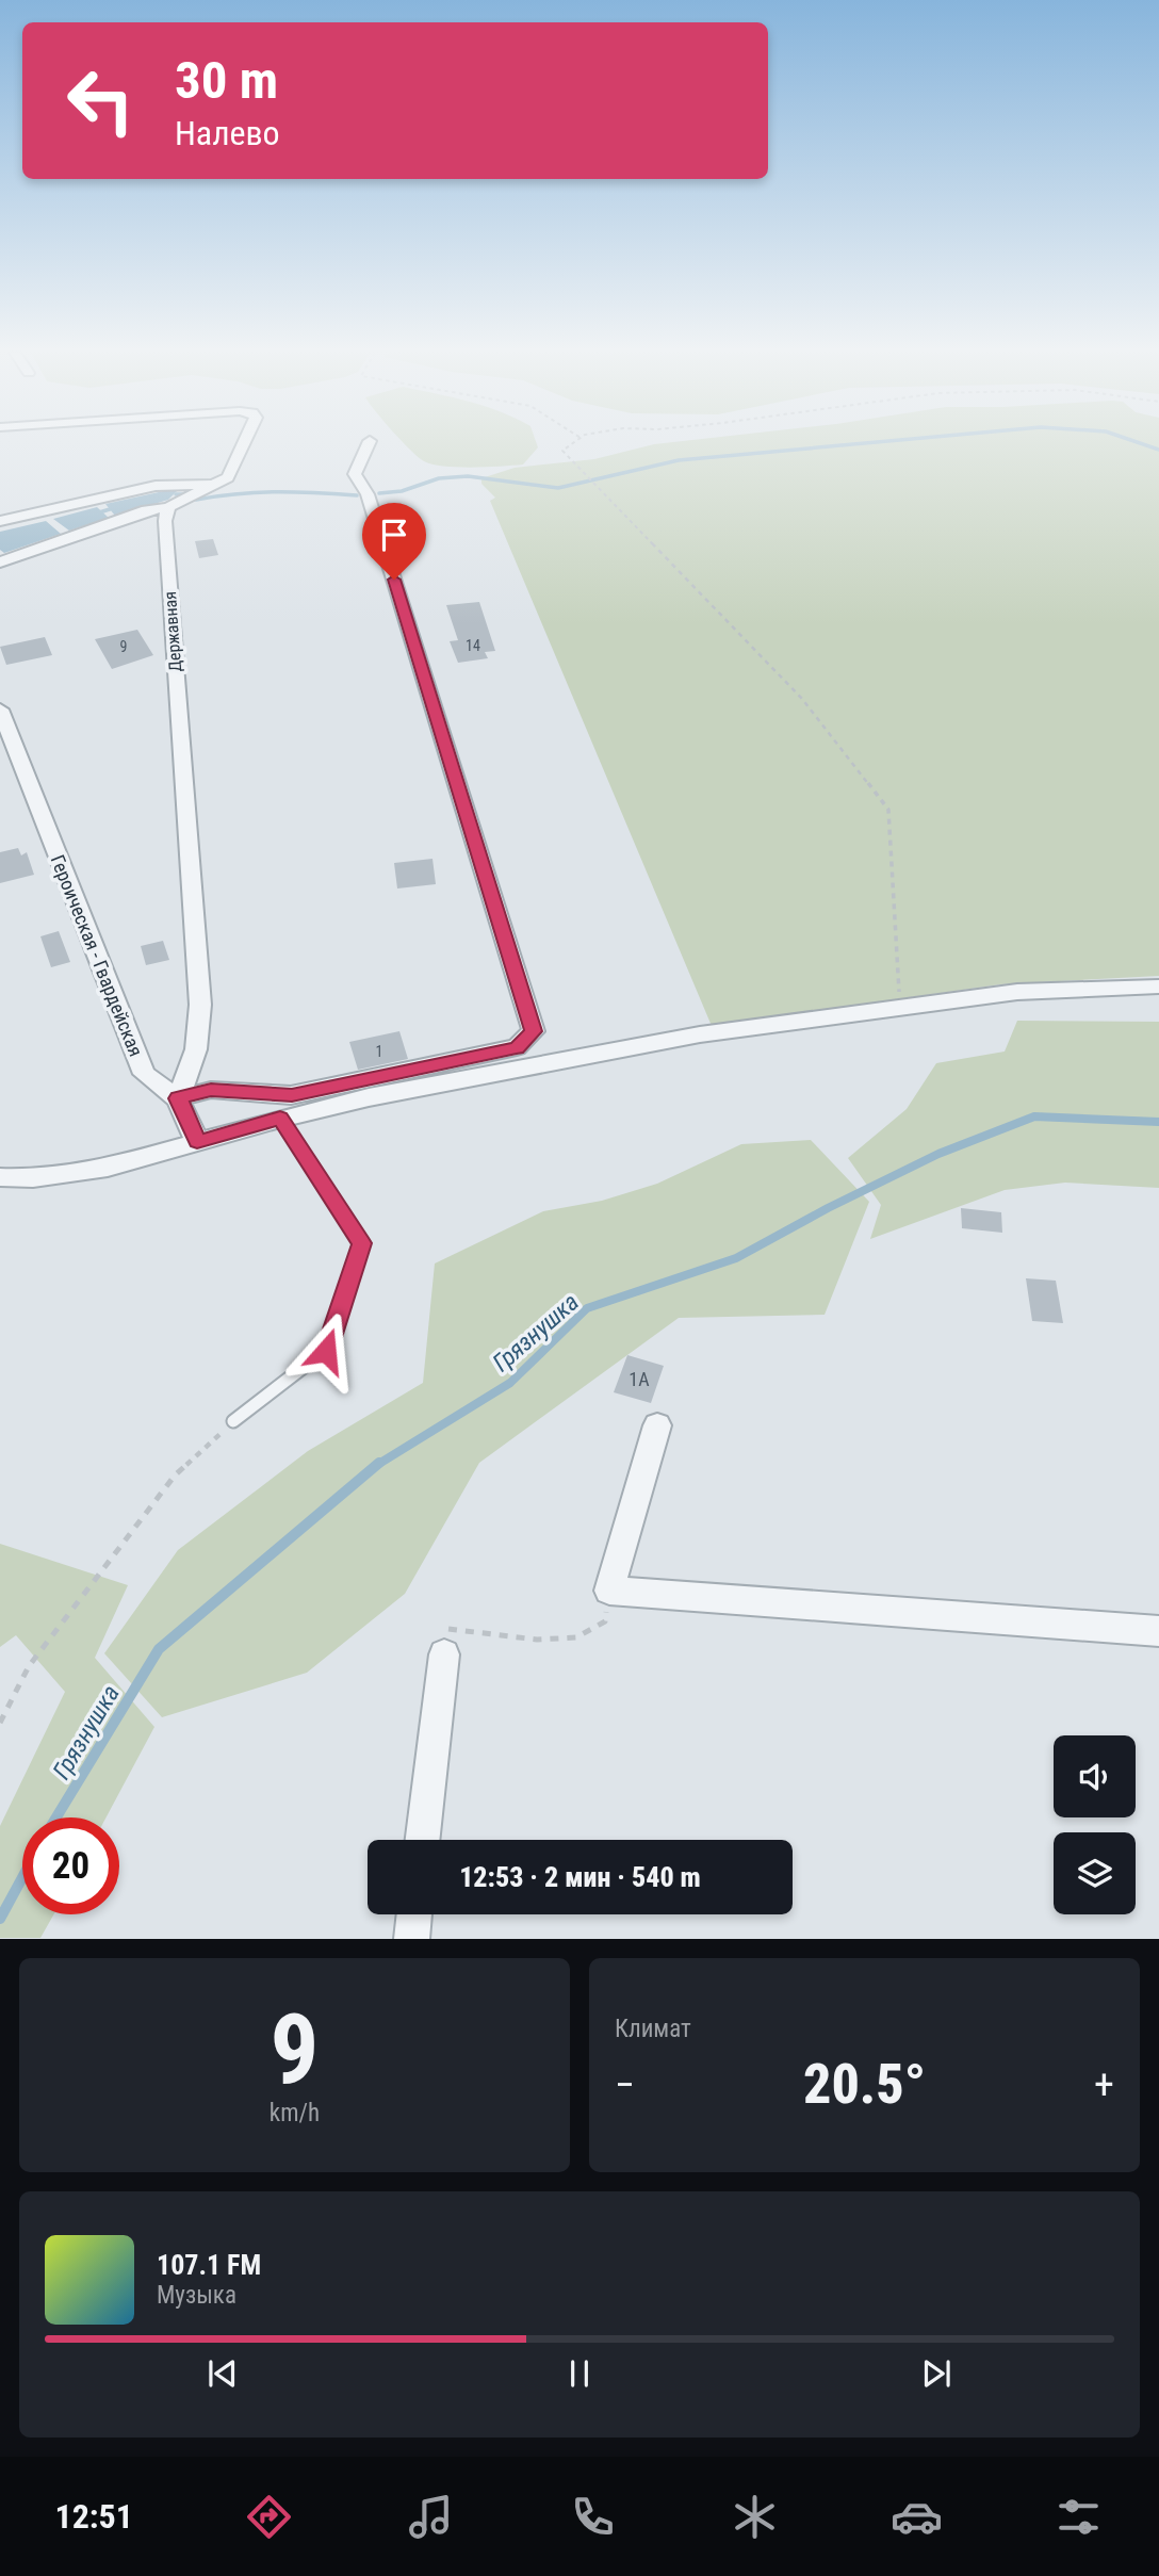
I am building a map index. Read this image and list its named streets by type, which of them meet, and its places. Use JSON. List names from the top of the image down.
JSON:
{
  "streets": {
    "street": ["Державная", "Героическая - Гвардейская"]
  },
  "crossings": [
    ["Державная", "Героическая - Гвардейская"]
  ],
  "water": ["Грязнушка"],
  "house_numbers": [
    "14",
    "9",
    "1",
    "1А"
  ],
  "page": {
    "turn": ["30 m", "Налево"],
    "limit": "20",
    "trip": "12:53 · 2 мин · 540 m",
    "tile": [
      ["9", "km/h"],
      "Климат"
    ],
    "heat": ["−", "20.5°", "+"],
    "song": ["107.1 FM", "Музыка"],
    "tabs": "12:51"
  }
}
